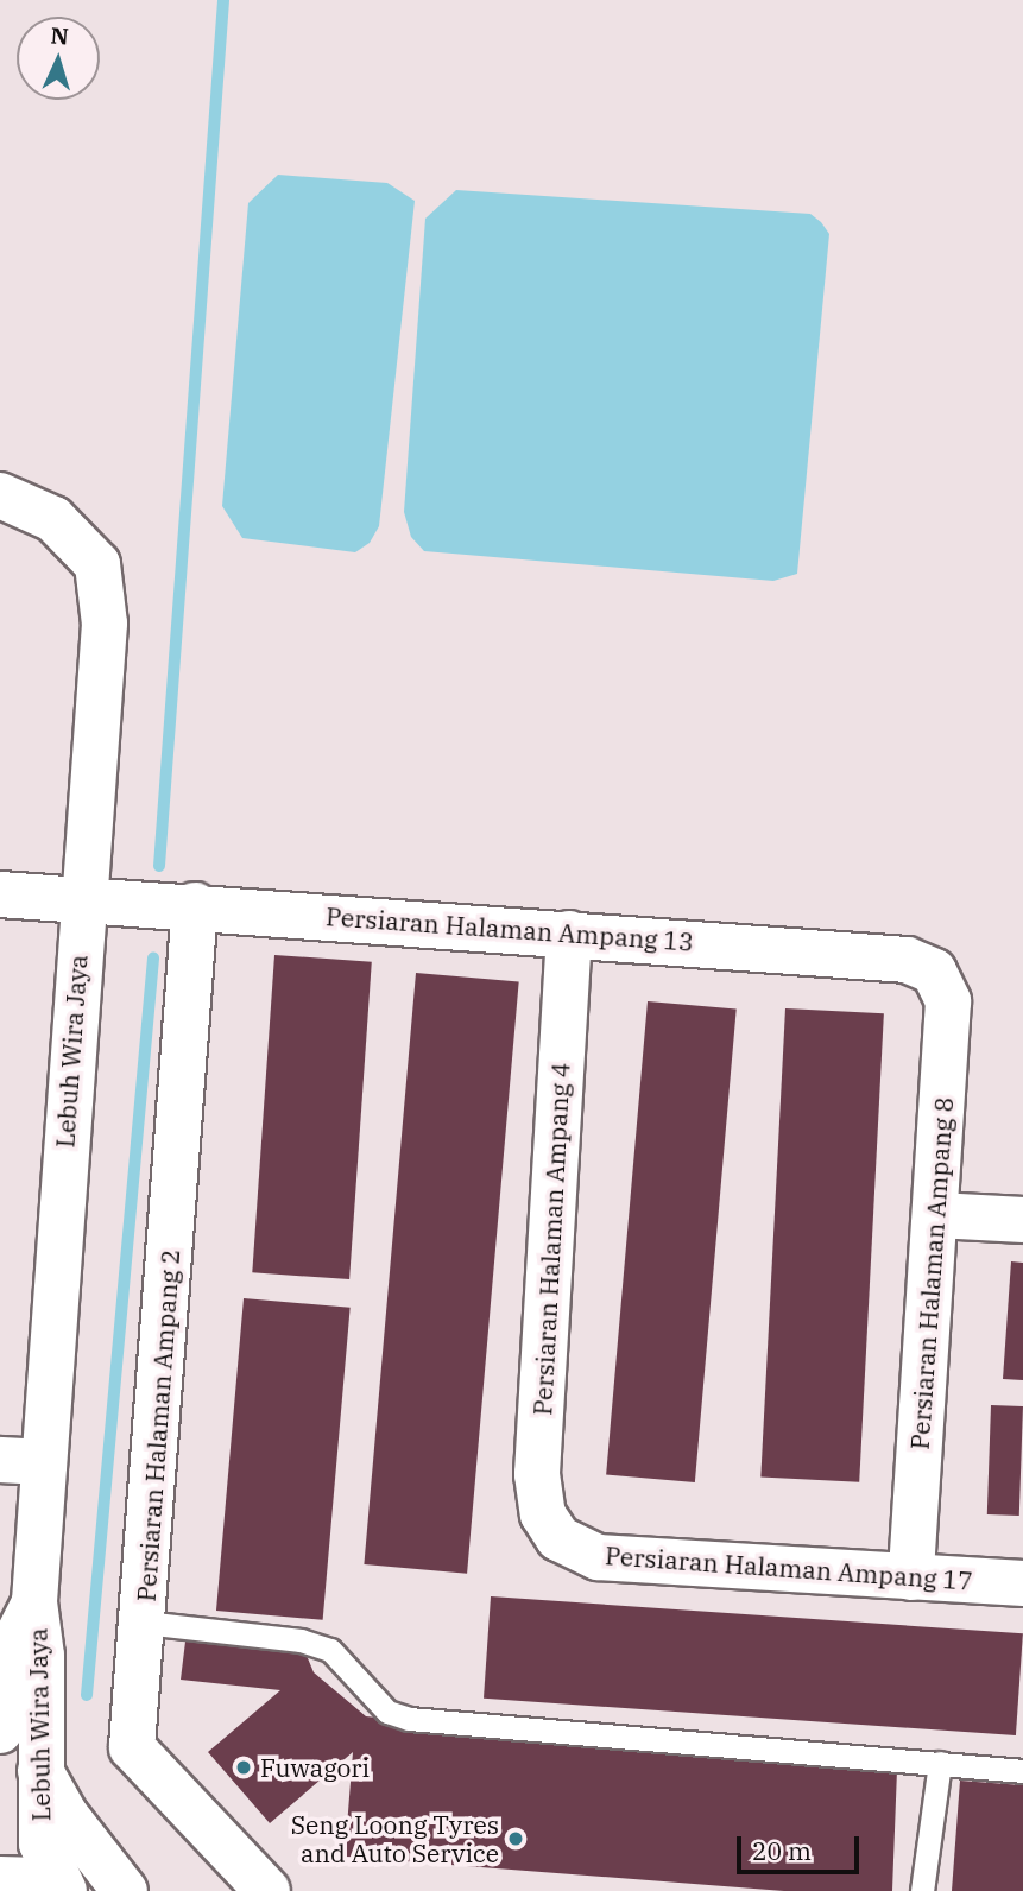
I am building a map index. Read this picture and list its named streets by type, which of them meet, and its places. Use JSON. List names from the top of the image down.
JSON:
{
  "streets": {
    "street": [
      "Persiaran Halaman Ampang 13",
      "Lebuh Wira Jaya",
      "Persiaran Halaman Ampang 4",
      "Persiaran Halaman Ampang 8",
      "Persiaran Halaman Ampang 2",
      "Persiaran Halaman Ampang 17"
    ]
  },
  "crossings": [
    ["Persiaran Halaman Ampang 13", "Lebuh Wira Jaya"],
    ["Persiaran Halaman Ampang 13", "Persiaran Halaman Ampang 4"],
    ["Persiaran Halaman Ampang 13", "Persiaran Halaman Ampang 8"],
    ["Persiaran Halaman Ampang 13", "Persiaran Halaman Ampang 2"],
    ["Persiaran Halaman Ampang 4", "Persiaran Halaman Ampang 17"],
    ["Persiaran Halaman Ampang 8", "Persiaran Halaman Ampang 17"]
  ],
  "places": ["Fuwagori", "Seng Loong Tyres and Auto Service"],
  "scale_bar": "20 m",
  "north": "top"
}
